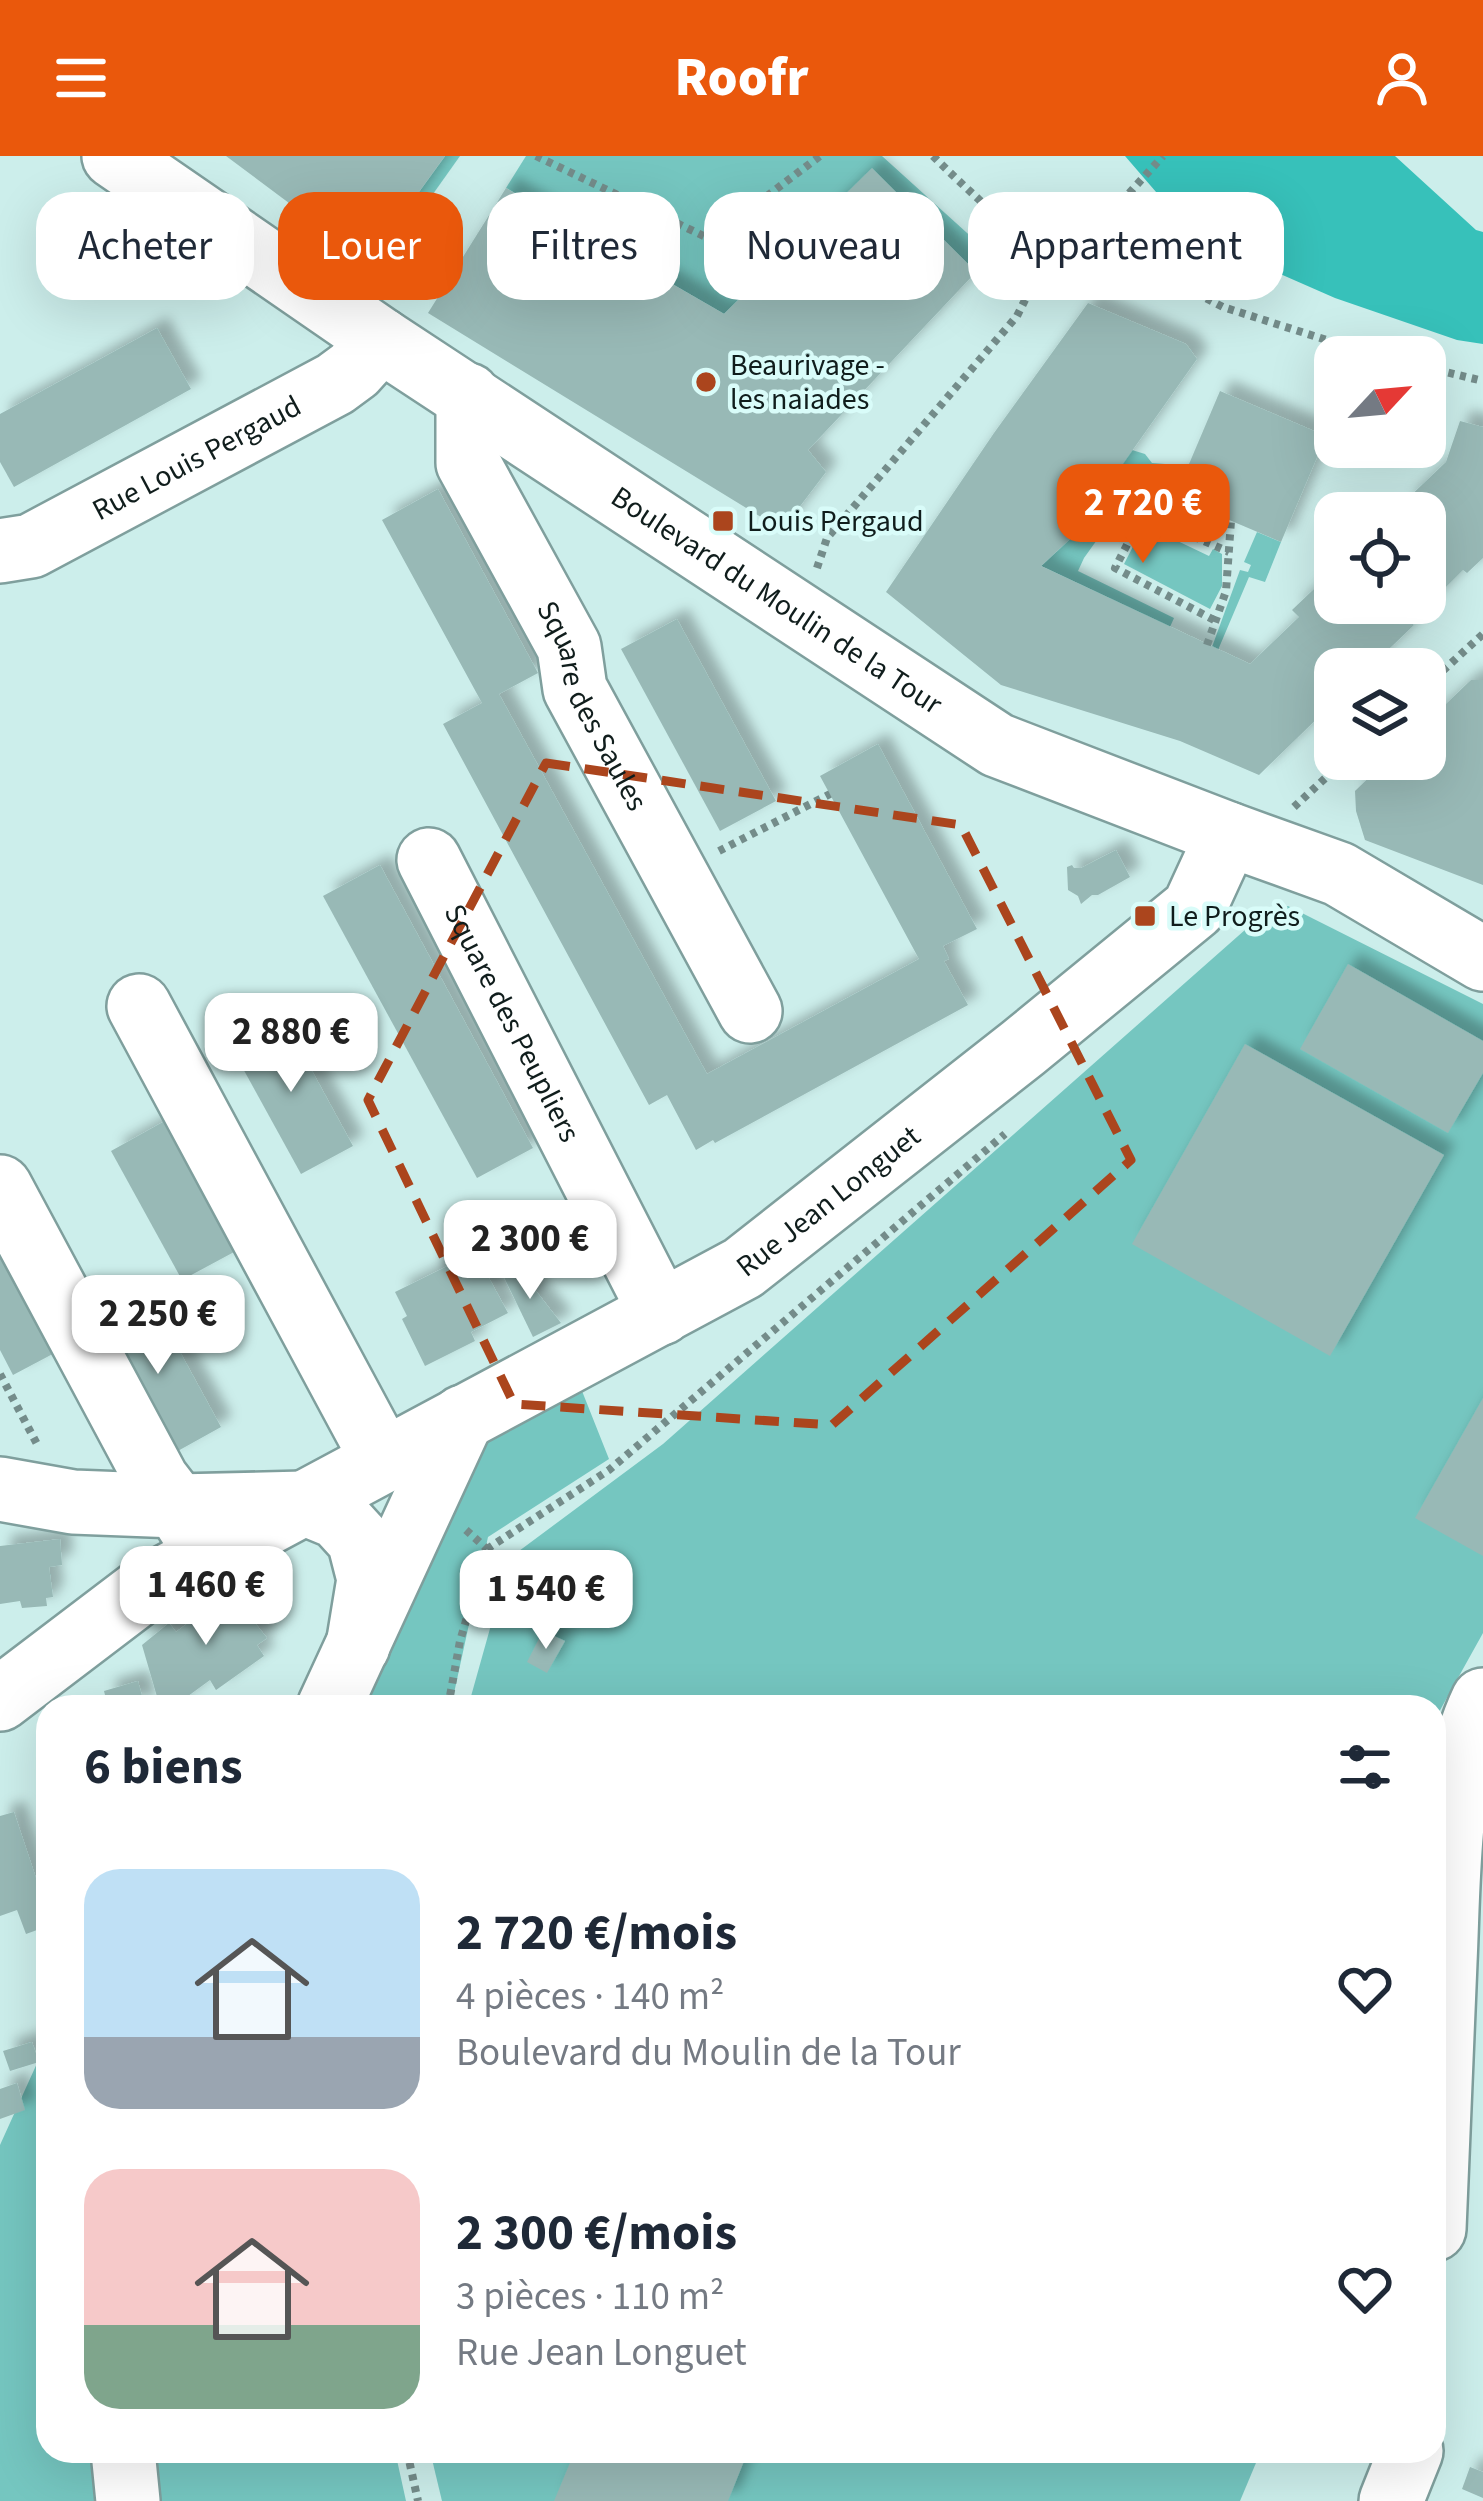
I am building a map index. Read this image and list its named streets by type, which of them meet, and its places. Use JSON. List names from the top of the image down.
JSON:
{
  "streets": {
    "street": [
      "Rue Louis Pergaud",
      "Boulevard du Moulin de la Tour",
      "Square des Saules",
      "Square des Peupliers",
      "Rue Jean Longuet"
    ]
  },
  "crossings": [
    ["Rue Louis Pergaud", "Boulevard du Moulin de la Tour"],
    ["Boulevard du Moulin de la Tour", "Square des Saules"],
    ["Boulevard du Moulin de la Tour", "Rue Jean Longuet"],
    ["Square des Peupliers", "Rue Jean Longuet"]
  ],
  "places": {
    "other": ["Beaurivage - les naiades"],
    "transit": ["Louis Pergaud", "Le Progrès"]
  },
  "north": "top right",
  "page": {
    "header": "Roofr",
    "chip": [
      "Acheter",
      "Louer",
      "Filtres",
      "Nouveau",
      "Appartement"
    ],
    "price": [
      "2 720 €",
      "2 880 €",
      "2 300 €",
      "2 250 €",
      "1 460 €",
      "1 540 €"
    ],
    "heading": "6 biens",
    "list": [
      {
        "name": "2 720 €/mois",
        "note": "4 pièces · 140 m² · Boulevard du Moulin de la Tour"
      },
      {
        "name": "2 300 €/mois",
        "note": "3 pièces · 110 m² · Rue Jean Longuet"
      }
    ]
  }
}
